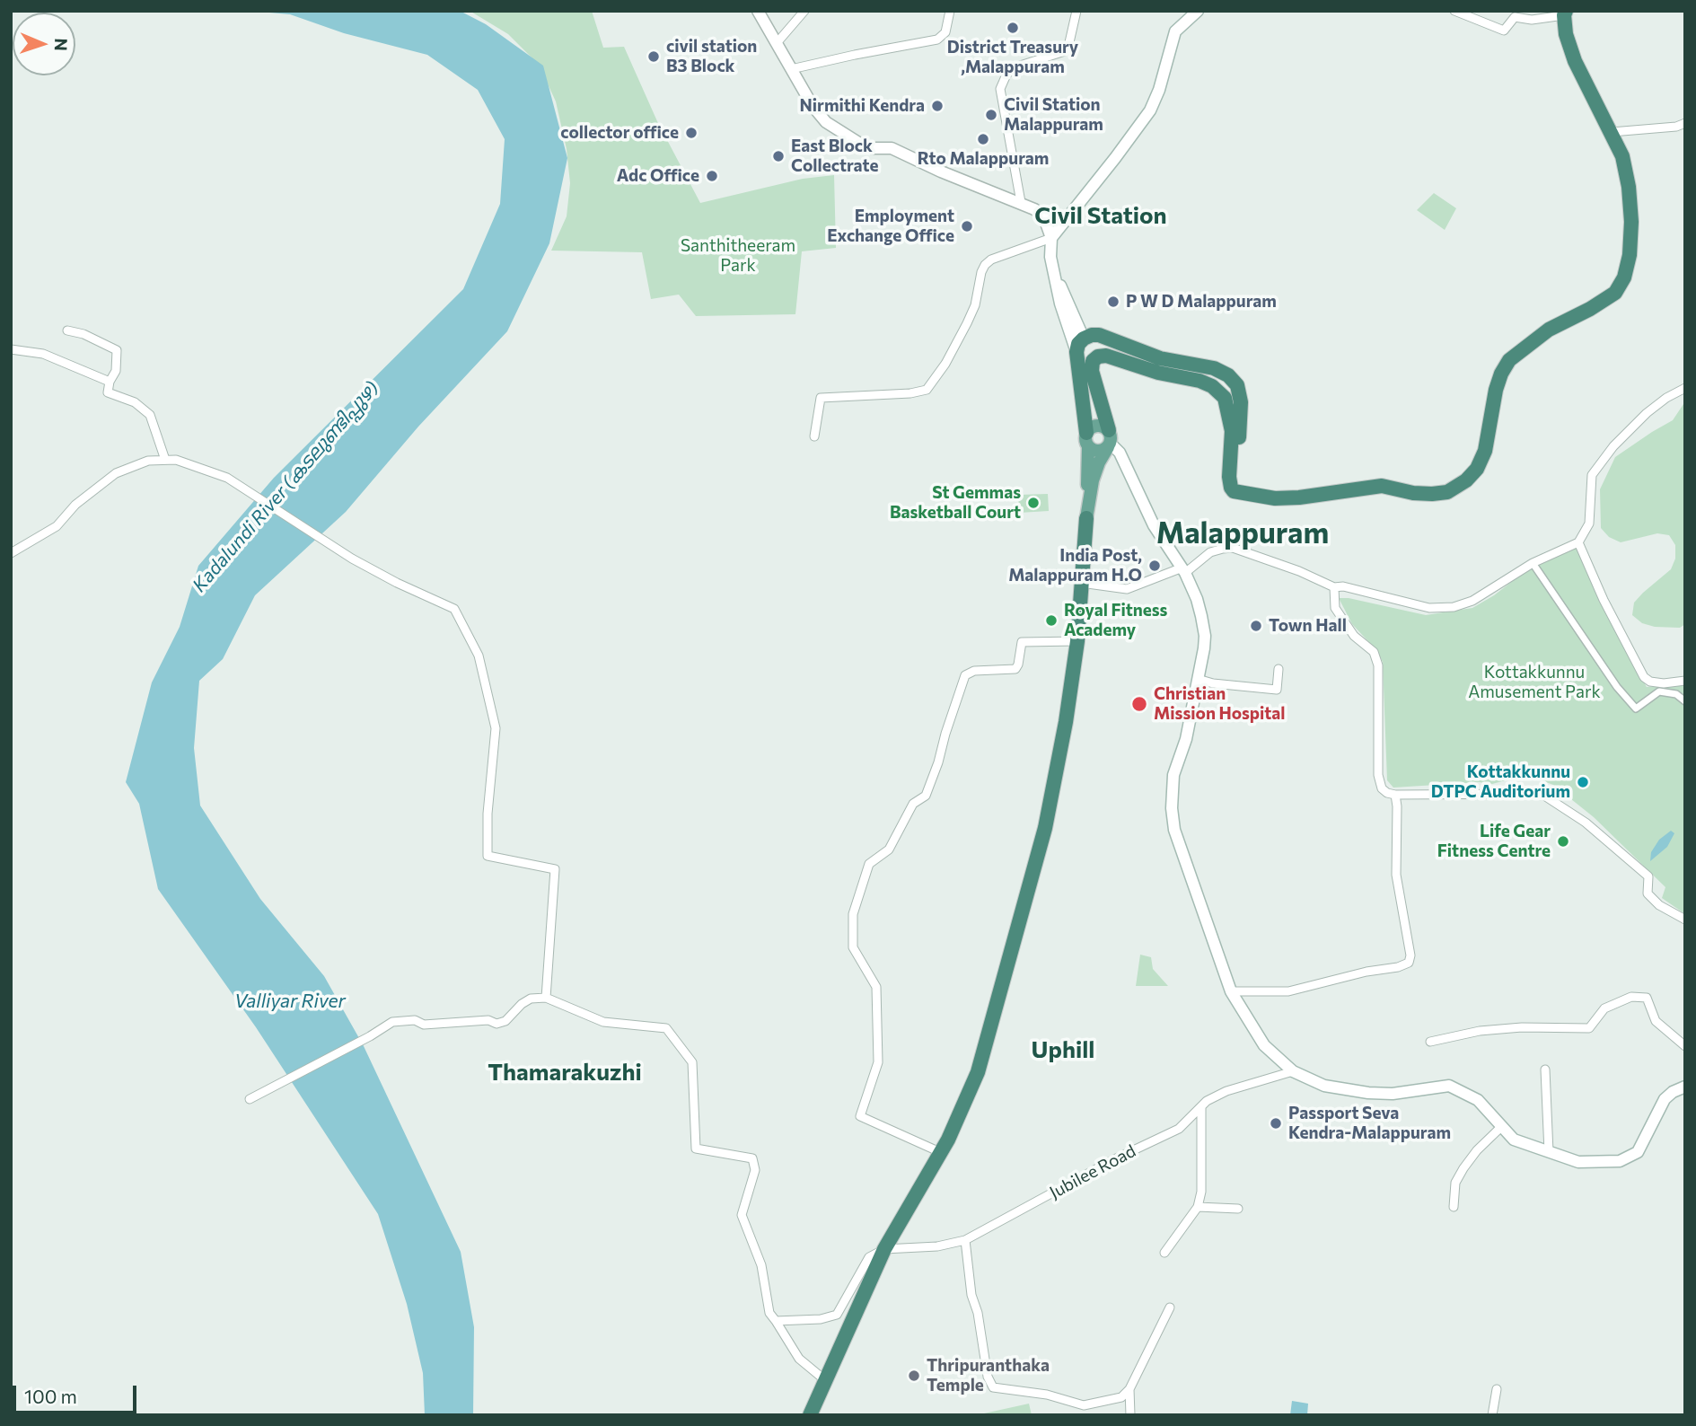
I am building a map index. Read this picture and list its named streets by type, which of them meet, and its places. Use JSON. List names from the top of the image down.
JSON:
{
  "streets": {
    "street": ["Jubilee Road"]
  },
  "districts": [
    "Civil Station",
    "Malappuram",
    "Uphill",
    "Thamarakuzhi"
  ],
  "water": ["Kadalundi River (കടലുണ്ടിപ്പുഴ)", "Valliyar River"],
  "parks": ["Santhitheeram Park", "Kottakkunnu Amusement Park"],
  "places": [
    "District Treasury ,Malappuram",
    "civil station B3 Block",
    "Nirmithi Kendra",
    "Civil Station Malappuram",
    "collector office",
    "Rto Malappuram",
    "East Block Collectrate",
    "Adc Office",
    "Employment Exchange Office",
    "P W D Malappuram",
    "St Gemmas Basketball Court",
    "India Post, Malappuram H.O",
    "Royal Fitness Academy",
    "Town Hall",
    "Christian Mission Hospital",
    "Kottakkunnu DTPC Auditorium",
    "Life Gear Fitness Centre",
    "Passport Seva Kendra-Malappuram",
    "Thripuranthaka Temple"
  ],
  "scale_bar": "100 m",
  "north": "right"
}
